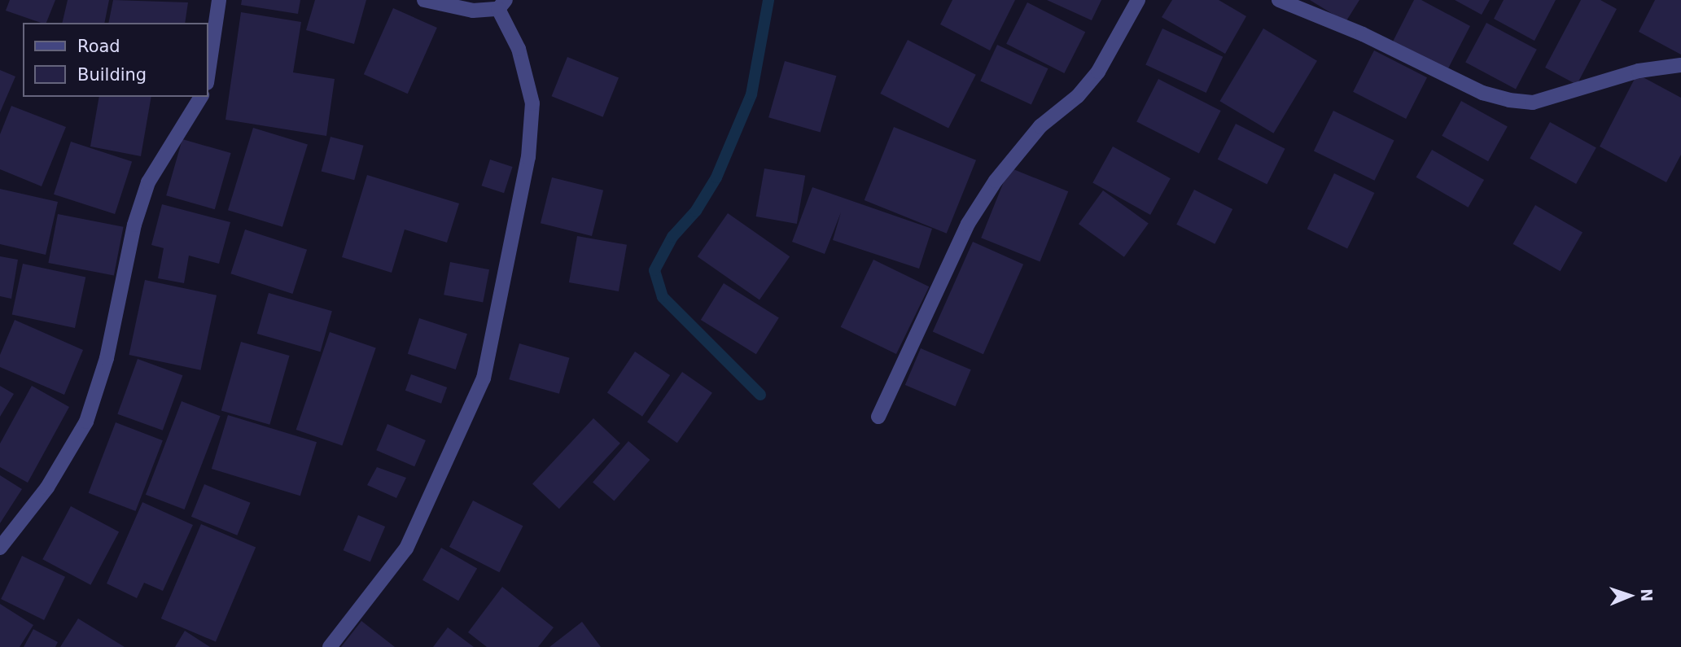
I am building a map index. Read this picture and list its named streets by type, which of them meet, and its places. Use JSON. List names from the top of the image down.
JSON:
{
  "legend": ["Road", "Building"],
  "north": "right"
}
